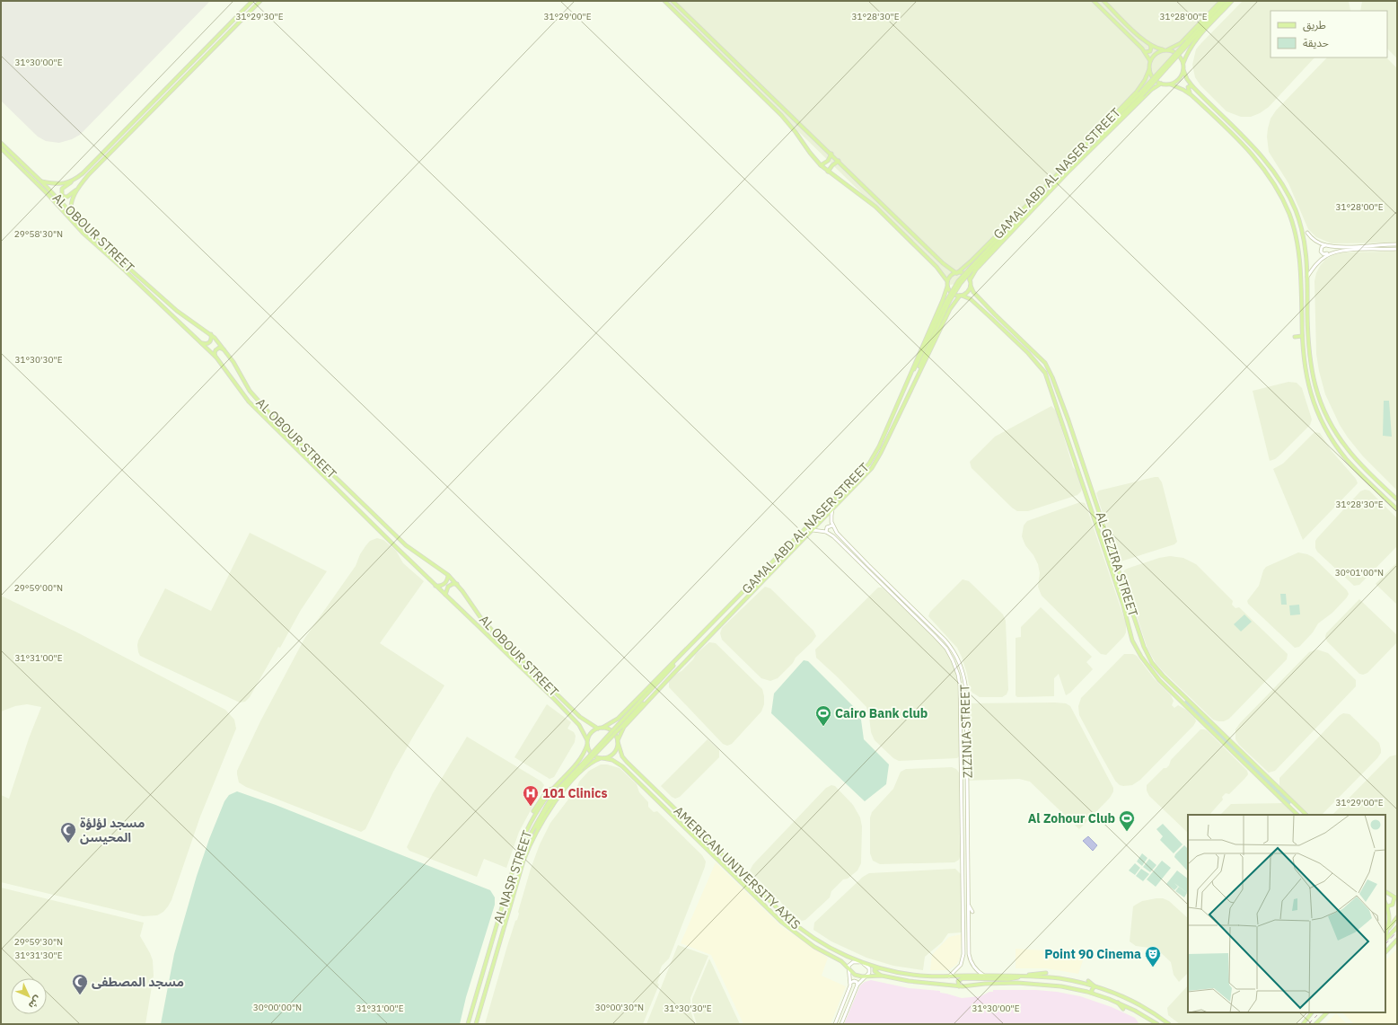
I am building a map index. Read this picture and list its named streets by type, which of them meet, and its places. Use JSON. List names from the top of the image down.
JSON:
{
  "streets": {
    "main road": [
      "GAMAL ABD AL NASER STREET",
      "AL OBOUR STREET",
      "AL GEZIRA STREET",
      "ZIZINIA STREET",
      "AMERICAN UNIVERSITY AXIS",
      "AL NASR STREET"
    ]
  },
  "crossings": [
    ["GAMAL ABD AL NASER STREET", "AL OBOUR STREET"],
    ["GAMAL ABD AL NASER STREET", "AL GEZIRA STREET"],
    ["GAMAL ABD AL NASER STREET", "AMERICAN UNIVERSITY AXIS"],
    ["GAMAL ABD AL NASER STREET", "AL NASR STREET"],
    ["AL OBOUR STREET", "AMERICAN UNIVERSITY AXIS"],
    ["AL OBOUR STREET", "AL NASR STREET"],
    ["ZIZINIA STREET", "AMERICAN UNIVERSITY AXIS"],
    ["AMERICAN UNIVERSITY AXIS", "AL NASR STREET"]
  ],
  "places": {
    "sports": ["Cairo Bank club", "Al Zohour Club"],
    "hospital": ["101 Clinics"],
    "mosque": ["مسجد لؤلؤة المحيسن", "مسجد المصطفى"],
    "theatre": ["Point 90 Cinema"]
  },
  "legend": ["طريق", "حديقة"],
  "north": "bottom right",
  "coordinates": [
    "31°29'30\"E",
    "31°29'00\"E",
    "31°28'30\"E",
    "31°28'00\"E",
    "31°30'00\"E",
    "29°58'30\"N",
    "31°30'30\"E",
    "30°01'00\"N",
    "29°59'00\"N",
    "31°31'00\"E",
    "29°59'30\"N",
    "31°31'30\"E",
    "30°00'00\"N",
    "30°00'30\"N"
  ]
}
